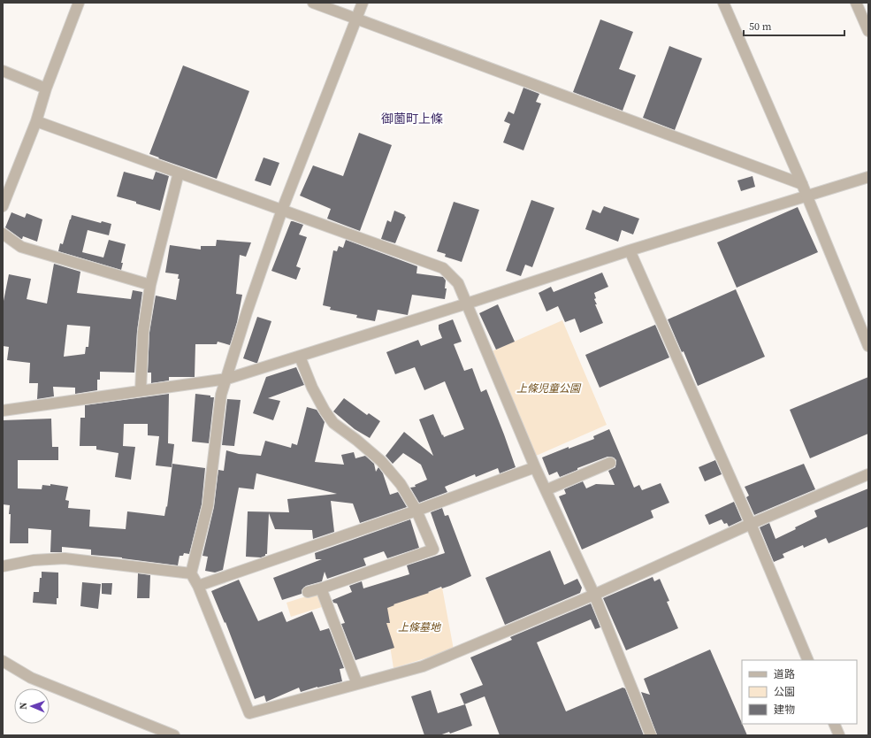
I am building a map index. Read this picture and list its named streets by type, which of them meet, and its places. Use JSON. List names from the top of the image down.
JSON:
{
  "districts": ["御薗町上條"],
  "parks": ["上條児童公園", "上條墓地"],
  "legend": ["道路", "公園", "建物"],
  "scale_bar": "50 m",
  "north": "left"
}
